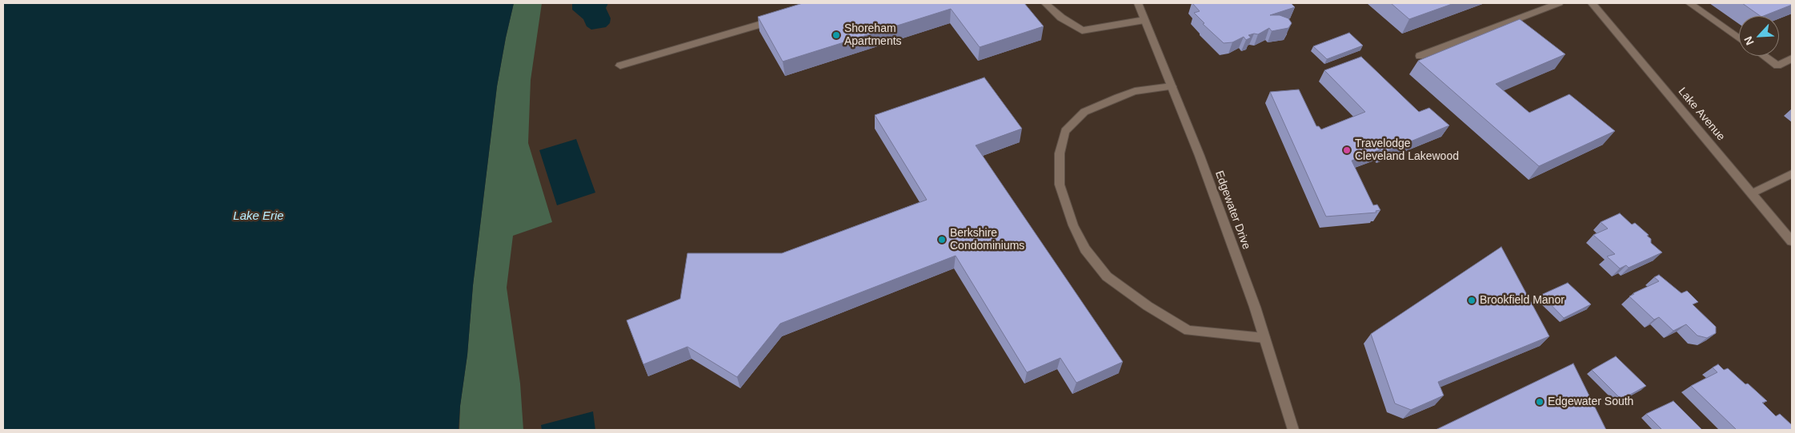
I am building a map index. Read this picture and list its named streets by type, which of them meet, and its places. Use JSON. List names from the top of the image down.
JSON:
{
  "streets": {
    "street": ["Lake Avenue", "Edgewater Drive"]
  },
  "water": ["Lake Erie"],
  "places": [
    "Shoreham Apartments",
    "Travelodge Cleveland Lakewood",
    "Berkshire Condominiums",
    "Brookfield Manor",
    "Edgewater South"
  ],
  "north": "bottom left"
}
